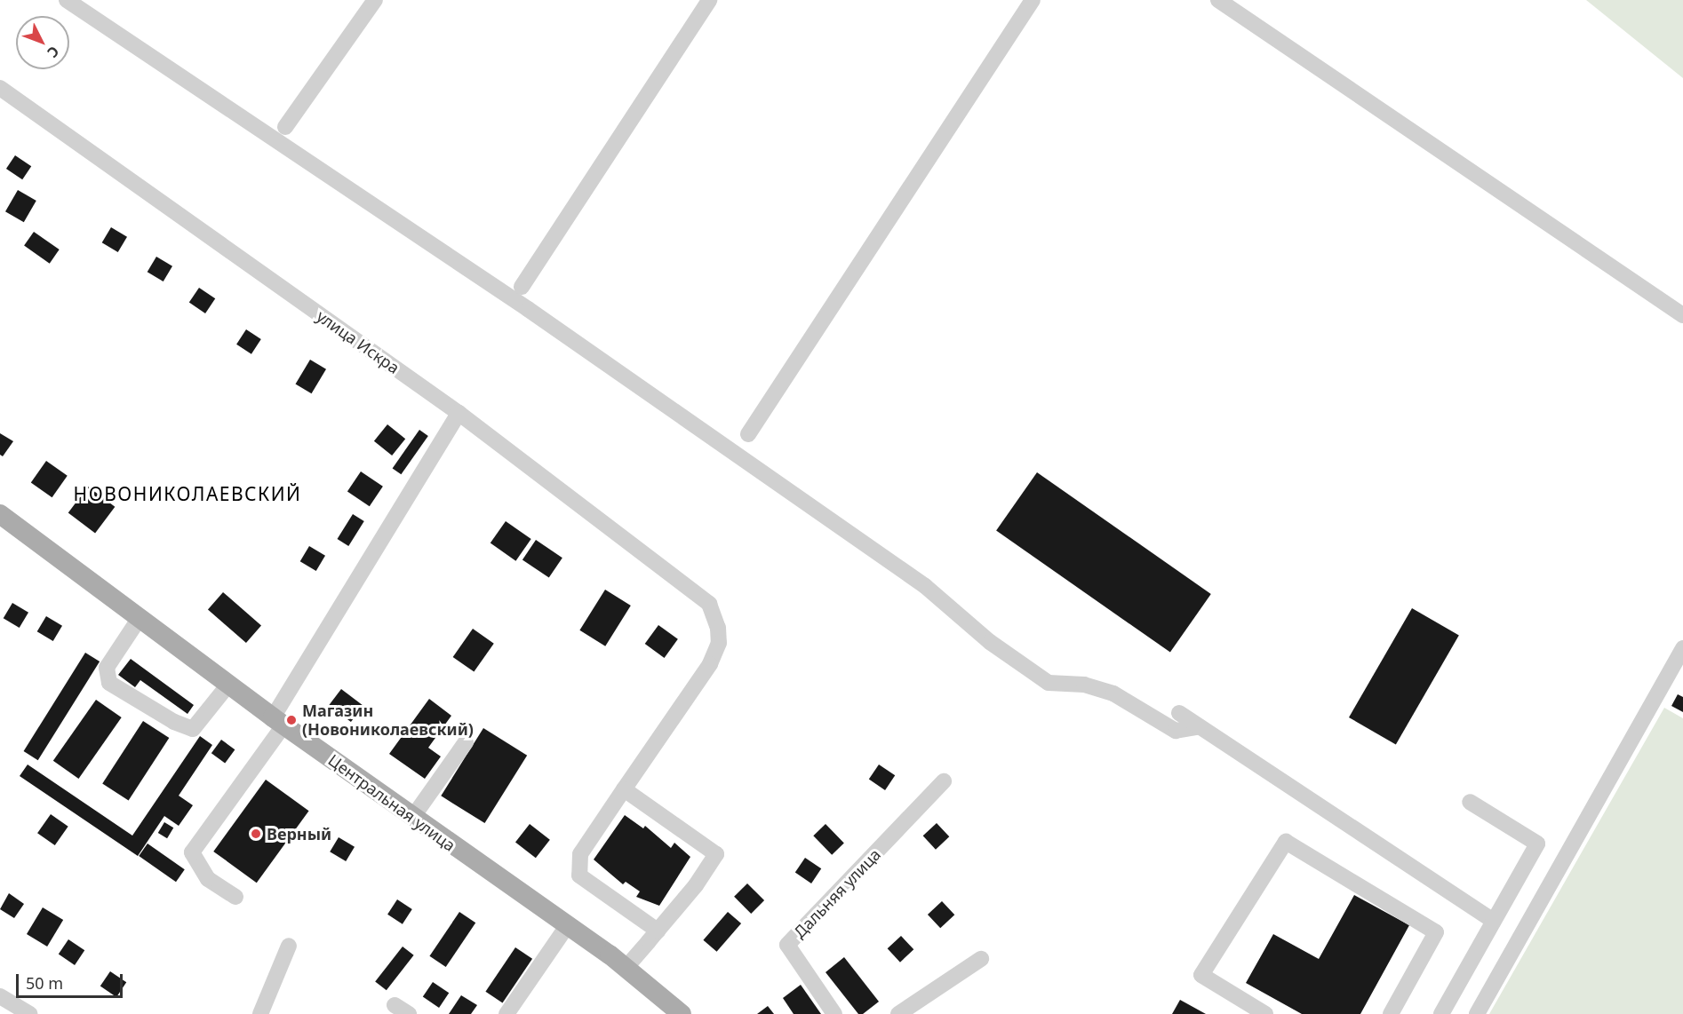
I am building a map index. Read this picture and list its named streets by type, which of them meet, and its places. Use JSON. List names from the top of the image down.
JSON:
{
  "streets": {
    "main road": ["Центральная улица"],
    "street": ["улица Искра", "Дальняя улица"]
  },
  "districts": ["НОВОНИКОЛАЕВСКИЙ"],
  "places": ["Магазин (Новониколаевский)", "Верный"],
  "scale_bar": "50 m",
  "north": "bottom right"
}
